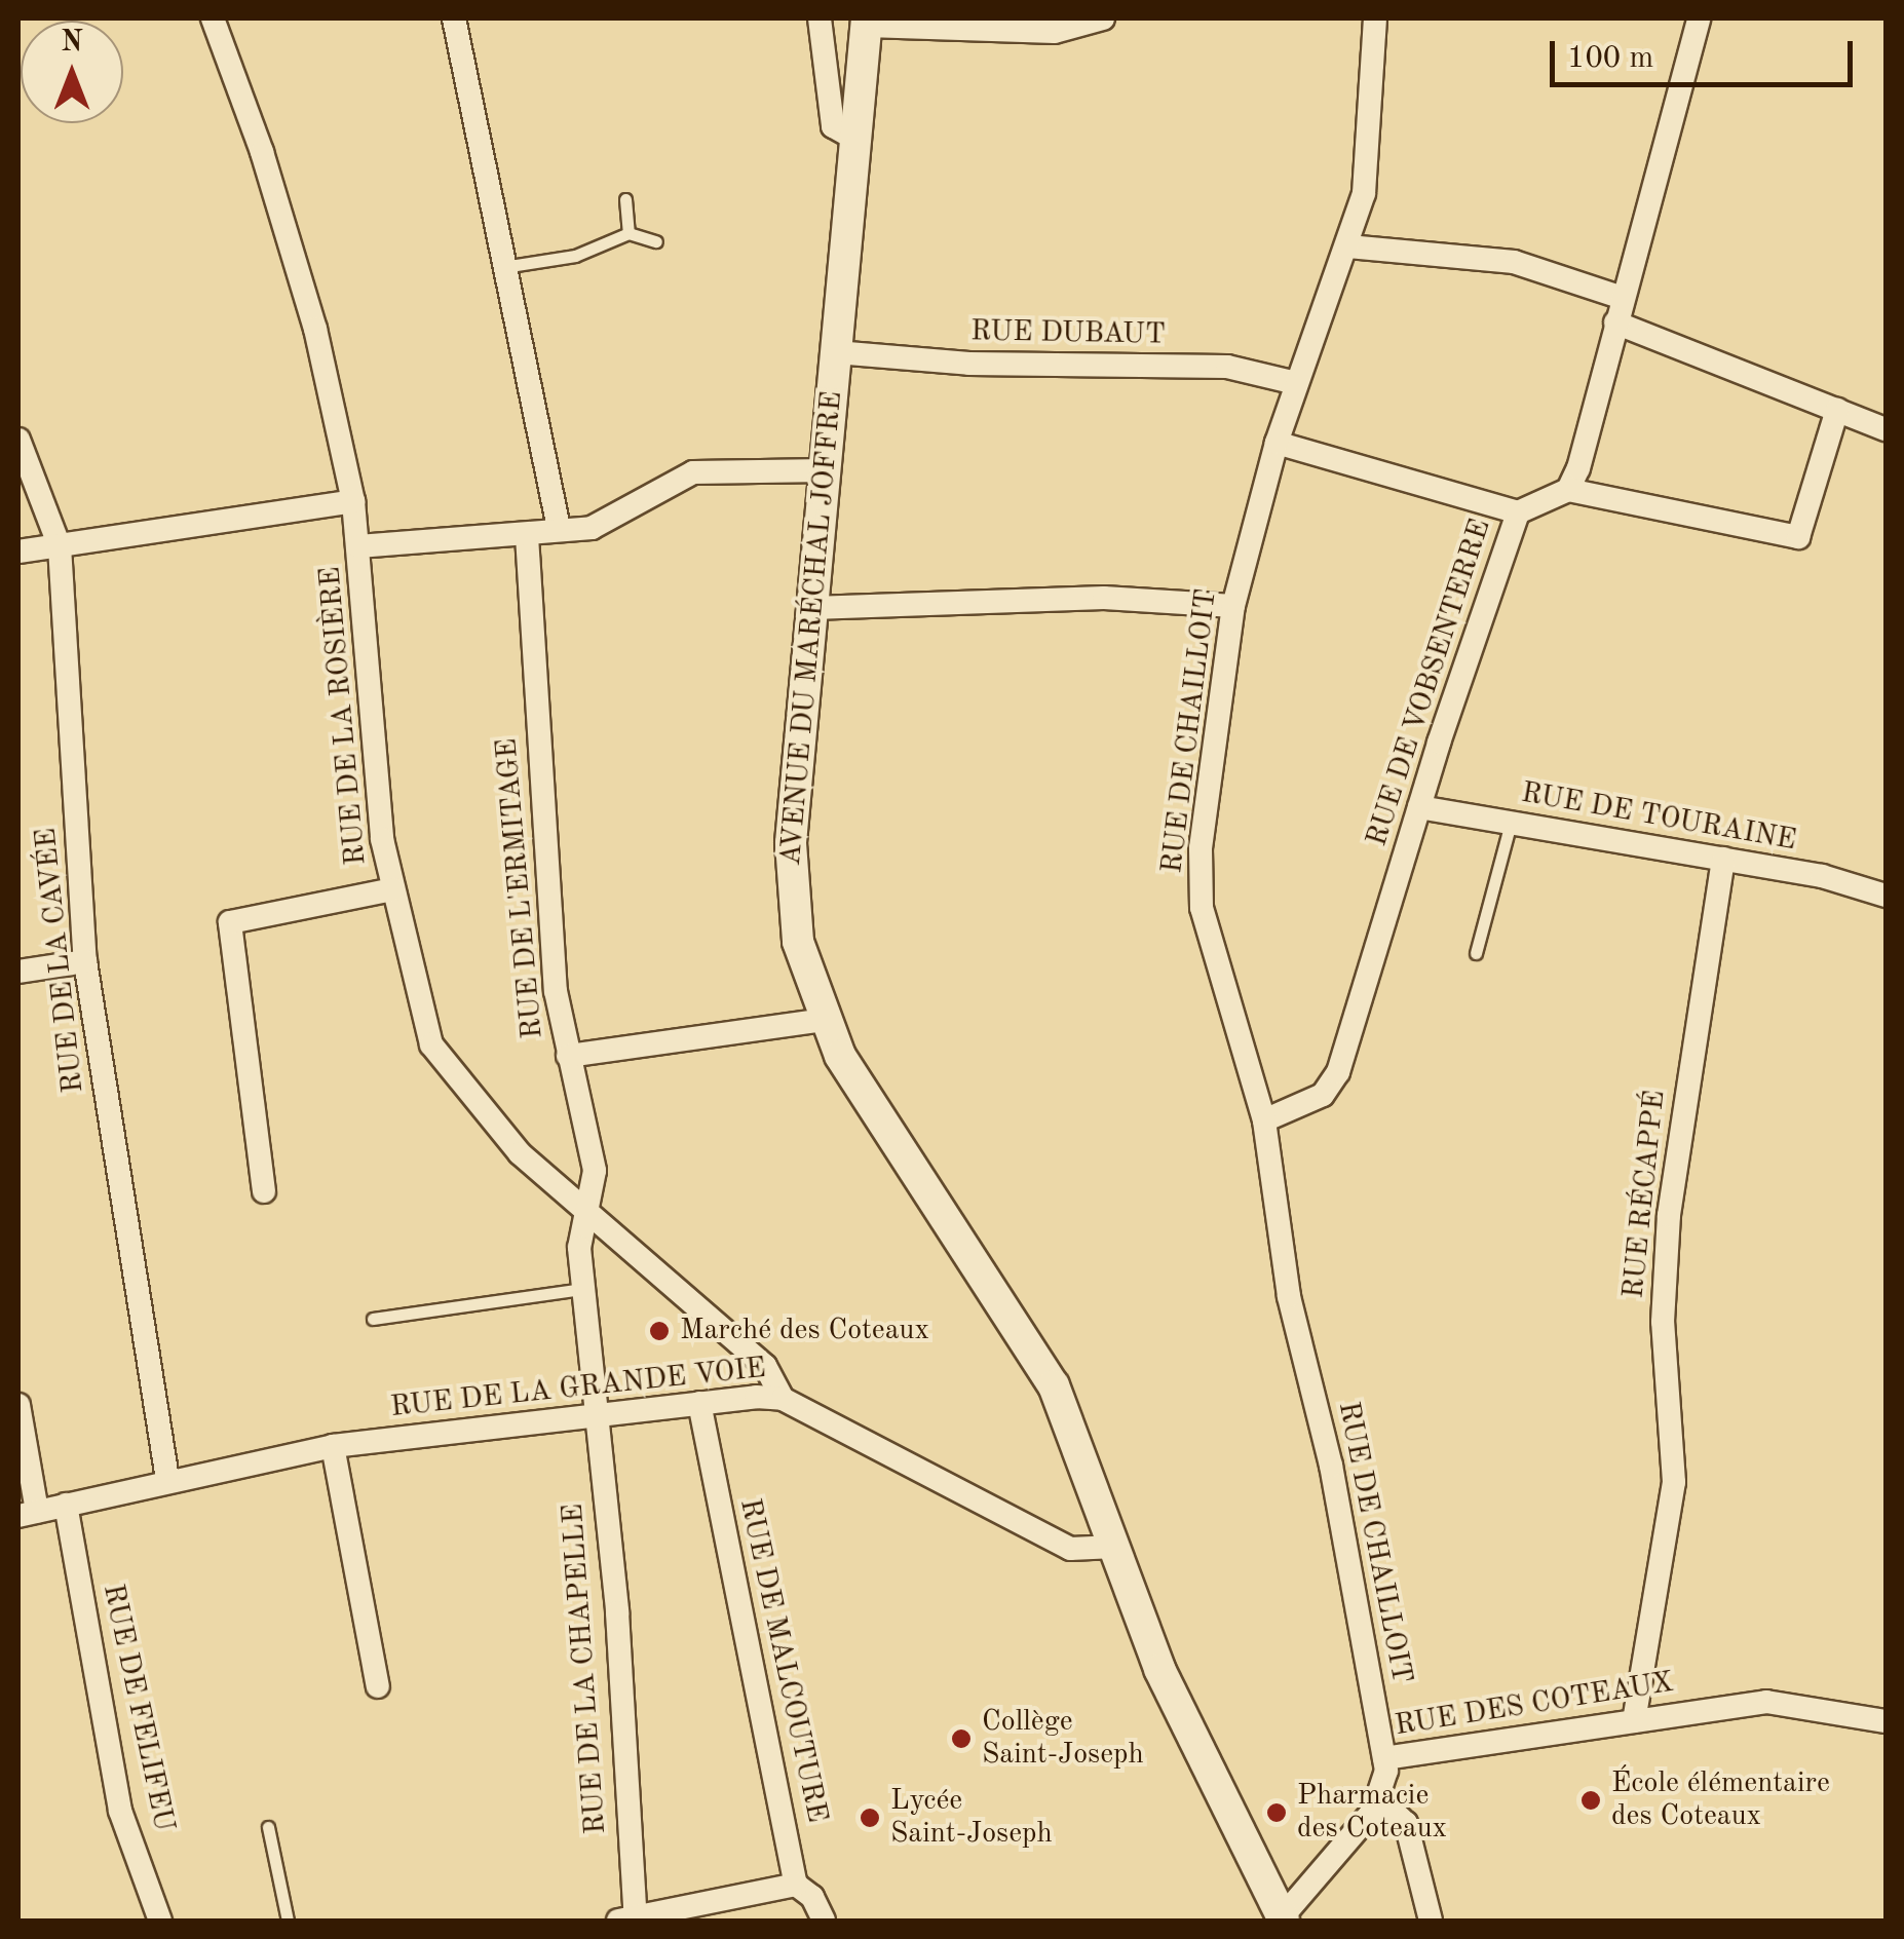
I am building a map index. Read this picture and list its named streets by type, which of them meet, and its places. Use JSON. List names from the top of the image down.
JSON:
{
  "streets": {
    "street": [
      "RUE DUBAUT",
      "AVENUE DU MARÉCHAL JOFFRE",
      "RUE DE VOBSENTERRE",
      "RUE DE LA ROSIÈRE",
      "RUE DE CHAILLOIT",
      "RUE DE TOURAINE",
      "RUE DE L'ERMITAGE",
      "RUE DE LA CAVÉE",
      "RUE RÉCAPPÉ",
      "RUE DE LA GRANDE VOIE",
      "RUE DE MALCOUTURE",
      "RUE DE LA CHAPELLE",
      "RUE DES COTEAUX",
      "RUE DE FELIFEU"
    ]
  },
  "crossings": [
    ["RUE DUBAUT", "AVENUE DU MARÉCHAL JOFFRE"],
    ["RUE DUBAUT", "RUE DE CHAILLOIT"],
    ["AVENUE DU MARÉCHAL JOFFRE", "RUE DE LA GRANDE VOIE"],
    ["RUE DE VOBSENTERRE", "RUE DE CHAILLOIT"],
    ["RUE DE VOBSENTERRE", "RUE DE TOURAINE"],
    ["RUE DE LA ROSIÈRE", "RUE DE L'ERMITAGE"],
    ["RUE DE LA ROSIÈRE", "RUE DE LA GRANDE VOIE"],
    ["RUE DE CHAILLOIT", "RUE DES COTEAUX"],
    ["RUE DE TOURAINE", "RUE RÉCAPPÉ"],
    ["RUE DE L'ERMITAGE", "RUE DE LA GRANDE VOIE"],
    ["RUE DE L'ERMITAGE", "RUE DE LA CHAPELLE"],
    ["RUE DE LA CAVÉE", "RUE DE LA GRANDE VOIE"],
    ["RUE RÉCAPPÉ", "RUE DES COTEAUX"],
    ["RUE DE LA GRANDE VOIE", "RUE DE MALCOUTURE"],
    ["RUE DE LA GRANDE VOIE", "RUE DE LA CHAPELLE"],
    ["RUE DE LA GRANDE VOIE", "RUE DE FELIFEU"]
  ],
  "places": [
    "Marché des Coteaux",
    "Collège Saint-Joseph",
    "École élémentaire des Coteaux",
    "Pharmacie des Coteaux",
    "Lycée Saint-Joseph"
  ],
  "scale_bar": "100 m",
  "north": "top"
}
